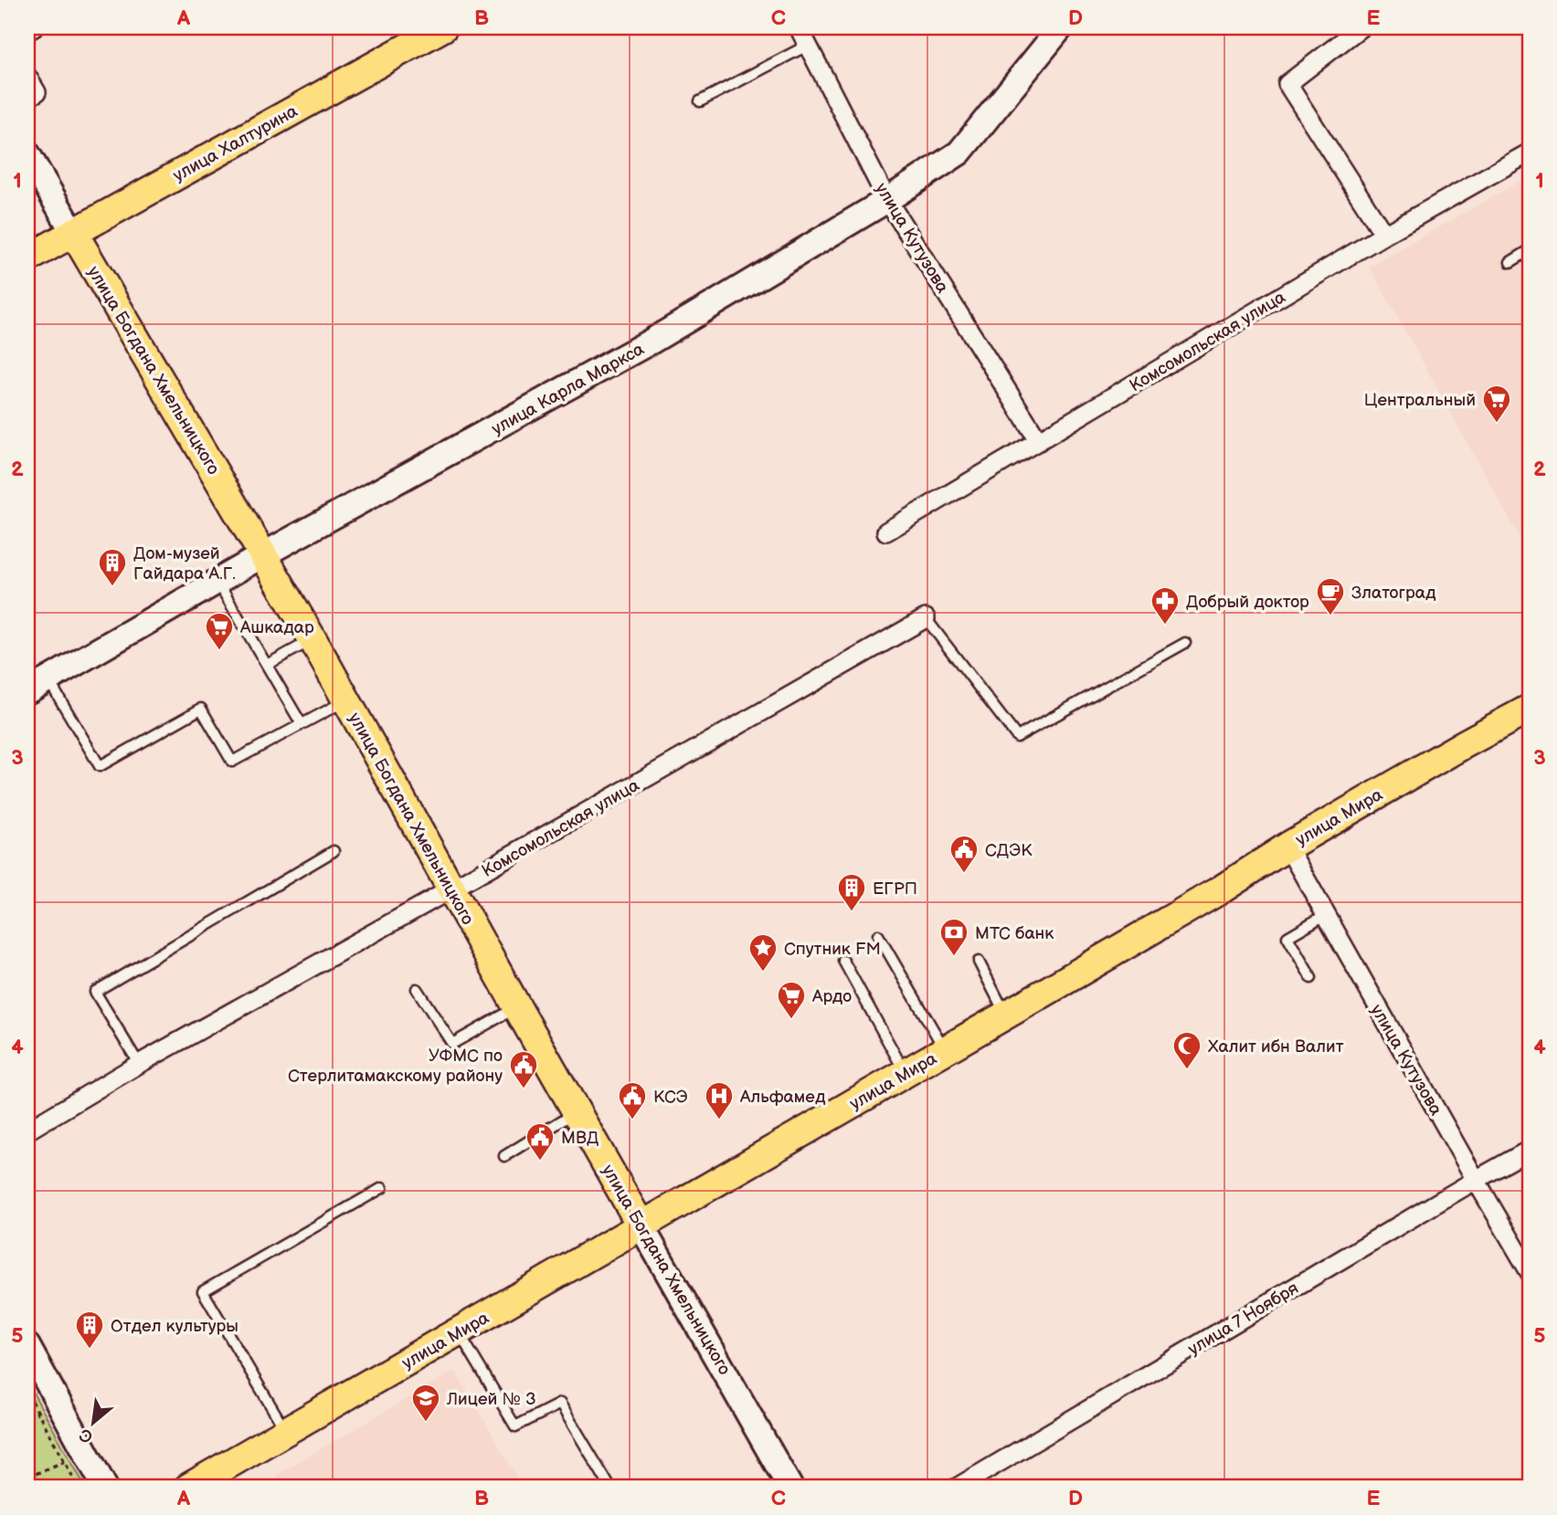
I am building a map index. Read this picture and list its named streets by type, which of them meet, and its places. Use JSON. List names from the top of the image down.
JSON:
{
  "streets": {
    "main road": ["улица Халтурина", "улица Богдана Хмельницкого", "улица Мира"],
    "street": [
      "улица Кутузова",
      "Комсомольская улица",
      "улица Карла Маркса",
      "улица 7 Ноября"
    ]
  },
  "crossings": [
    ["улица Халтурина", "улица Богдана Хмельницкого"],
    ["улица Кутузова", "Комсомольская улица"],
    ["улица Кутузова", "улица Карла Маркса"],
    ["улица Кутузова", "улица Мира"],
    ["улица Кутузова", "улица 7 Ноября"],
    ["Комсомольская улица", "улица Богдана Хмельницкого"],
    ["улица Богдана Хмельницкого", "улица Карла Маркса"],
    ["улица Богдана Хмельницкого", "улица Мира"]
  ],
  "places": {
    "supermarket": ["Центральный", "Ашкадар", "Ардо"],
    "building": ["Дом-музей Гайдара А.Г.", "ЕГРП", "Отдел культуры"],
    "cafe": ["Златоград"],
    "pharmacy": ["Добрый доктор"],
    "public building": [
      "СДЭК",
      "УФМС по Стерлитамакскому району",
      "КСЭ",
      "МВД"
    ],
    "bank": ["МТС банк"],
    "place": ["Спутник FM"],
    "mosque": ["Халит ибн Валит"],
    "hospital": ["Альфамед"],
    "school or university": ["Лицей № 3"]
  },
  "north": "bottom left",
  "grid": {
    "columns": [
      "A",
      "B",
      "C",
      "D",
      "E"
    ],
    "rows": [
      "1",
      "2",
      "3",
      "4",
      "5"
    ]
  }
}
